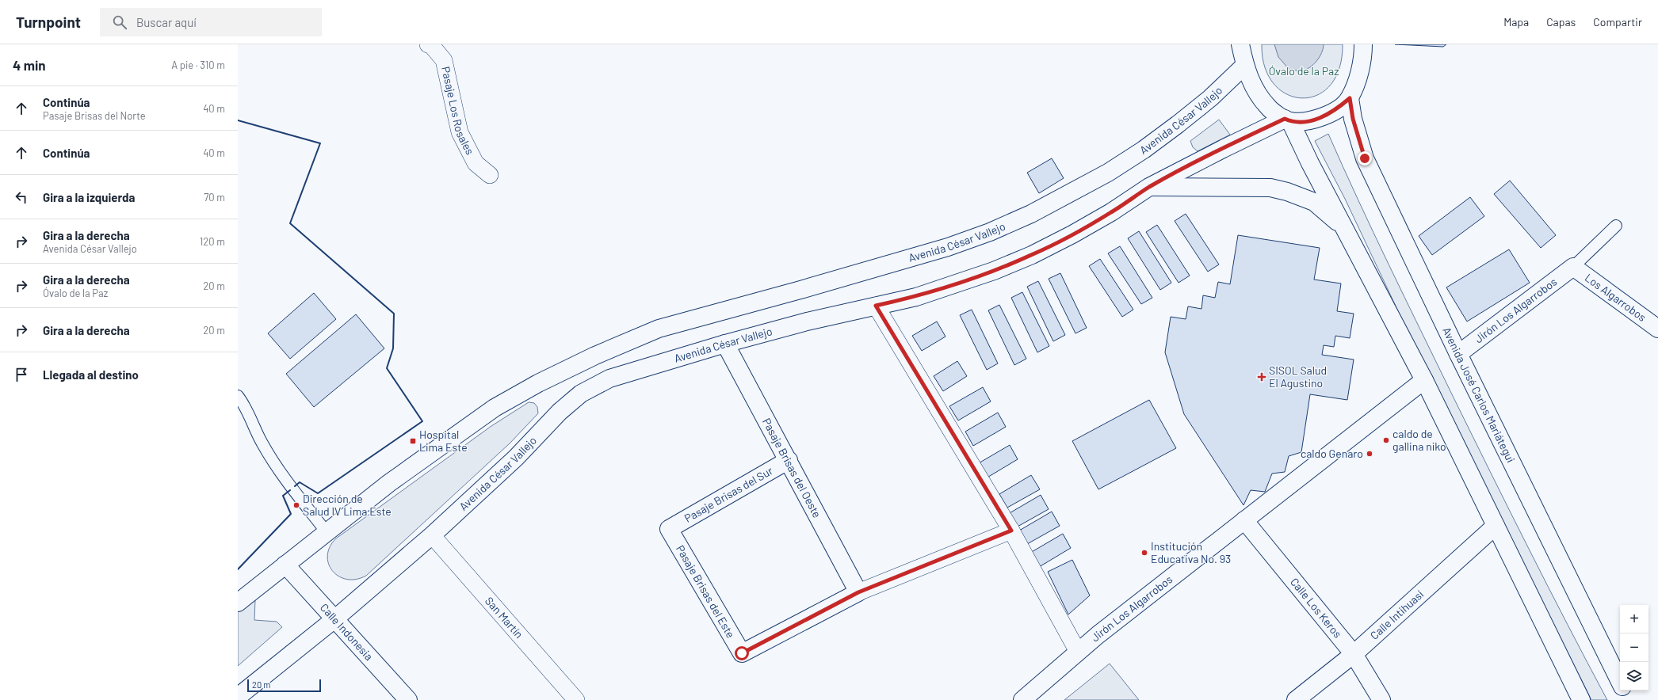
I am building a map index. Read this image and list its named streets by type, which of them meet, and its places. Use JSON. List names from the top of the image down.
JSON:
{
  "streets": {
    "main road": [
      "Avenida César Vallejo",
      "Los Algarrobos",
      "Jirón Los Algarrobos",
      "Avenida José Carlos Mariátegui",
      "Pasaje Brisas del Oeste",
      "Pasaje Brisas del Sur",
      "Pasaje Brisas del Este",
      "Calle Los Keros",
      "Calle Intihuasi",
      "Calle Indonesia"
    ],
    "street": ["Pasaje Los Rosales", "San Martín"]
  },
  "crossings": [
    ["Avenida César Vallejo", "Pasaje Brisas del Oeste"],
    ["Avenida César Vallejo", "San Martín"],
    ["Avenida César Vallejo", "Calle Indonesia"],
    ["Los Algarrobos", "Jirón Los Algarrobos"],
    ["Jirón Los Algarrobos", "Avenida José Carlos Mariátegui"],
    ["Jirón Los Algarrobos", "Calle Los Keros"],
    ["Pasaje Brisas del Oeste", "Pasaje Brisas del Sur"],
    ["Pasaje Brisas del Oeste", "Pasaje Brisas del Este"],
    ["Pasaje Brisas del Sur", "Pasaje Brisas del Este"],
    ["Calle Los Keros", "Calle Intihuasi"]
  ],
  "parks": ["Óvalo de la Paz"],
  "places": {
    "health": ["SISOL Salud El Agustino"],
    "other": [
      "caldo de gallina niko",
      "caldo Genaro",
      "Dirección de Salud IV Lima Este",
      "Institución Educativa No. 93"
    ],
    "transit": ["Hospital Lima Este"]
  },
  "scale_bar": "20 m",
  "page": {
    "header": "Turnpoint",
    "search": "Buscar aquí",
    "nav": ["Mapa", "Capas", "Compartir"],
    "heading": ["4 min", "A pie · 310 m"],
    "list": [
      ["Continúa", "Pasaje Brisas del Norte", "40 m"],
      ["Continúa", "40 m"],
      ["Gira a la izquierda", "70 m"],
      ["Gira a la derecha", "Avenida César Vallejo", "120 m"],
      ["Gira a la derecha", "Óvalo de la Paz", "20 m"],
      ["Gira a la derecha", "20 m"],
      "Llegada al destino"
    ],
    "map_buttons": ["+", "−"],
    "scale": "20 m"
  }
}
